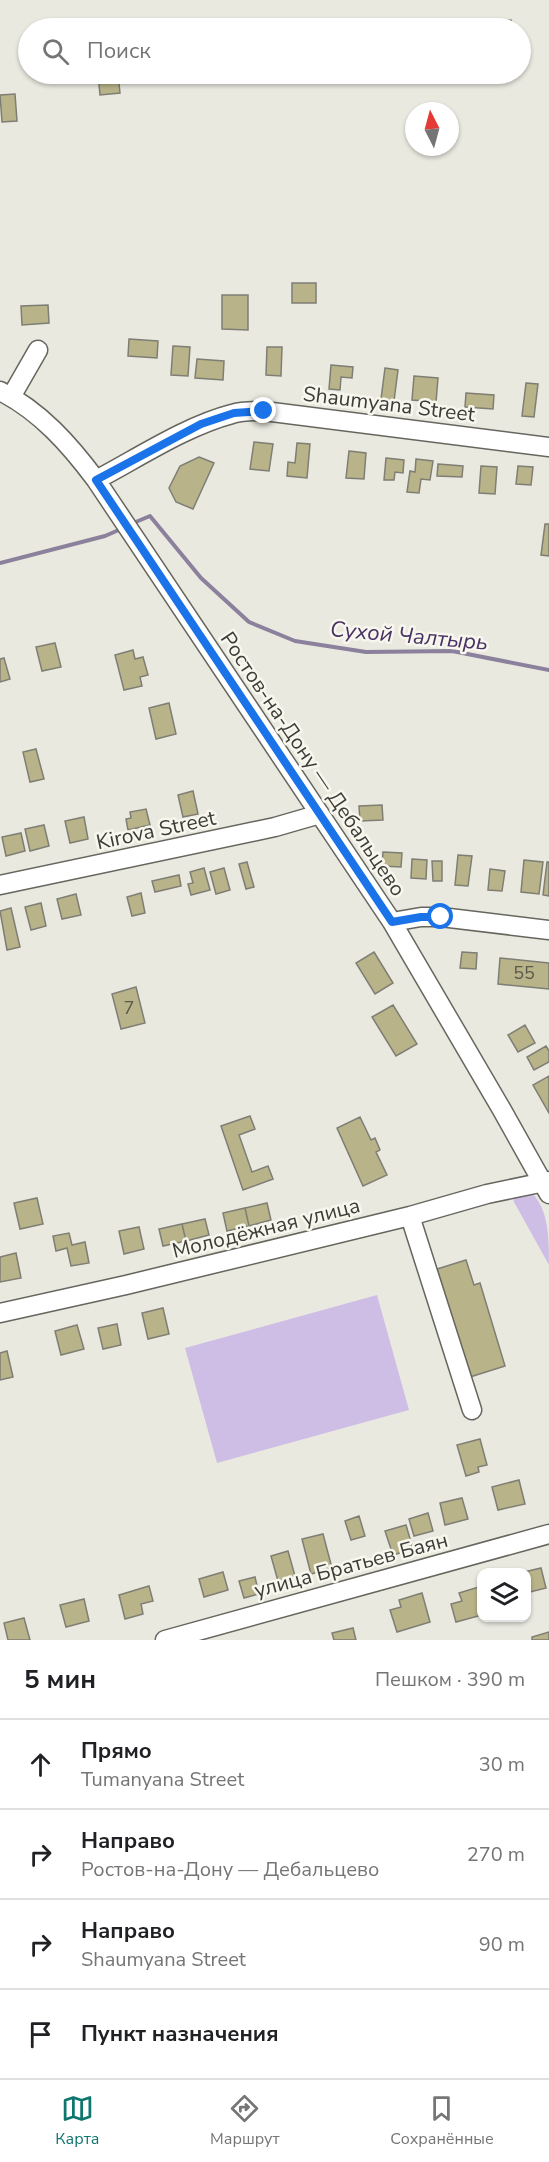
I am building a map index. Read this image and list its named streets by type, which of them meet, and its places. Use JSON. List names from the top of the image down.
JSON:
{
  "streets": {
    "street": [
      "Shaumyana Street",
      "Ростов-на-Дону — Дебальцево",
      "Kirova Street",
      "Молодёжная улица",
      "улица Братьев Баян"
    ]
  },
  "crossings": [
    ["Shaumyana Street", "Ростов-на-Дону — Дебальцево"],
    ["Ростов-на-Дону — Дебальцево", "Kirova Street"],
    ["Ростов-на-Дону — Дебальцево", "Молодёжная улица"]
  ],
  "water": ["Сухой Чалтырь"],
  "house_numbers": ["55", "7"],
  "north": "top",
  "page": {
    "search": "Поиск",
    "heading": ["5 мин", "Пешком · 390 m"],
    "list": [
      ["Прямо", "Tumanyana Street", "30 m"],
      ["Направо", "Ростов-на-Дону — Дебальцево", "270 m"],
      ["Направо", "Shaumyana Street", "90 m"],
      "Пункт назначения"
    ],
    "nav": ["Карта", "Маршрут", "Сохранённые"]
  }
}
